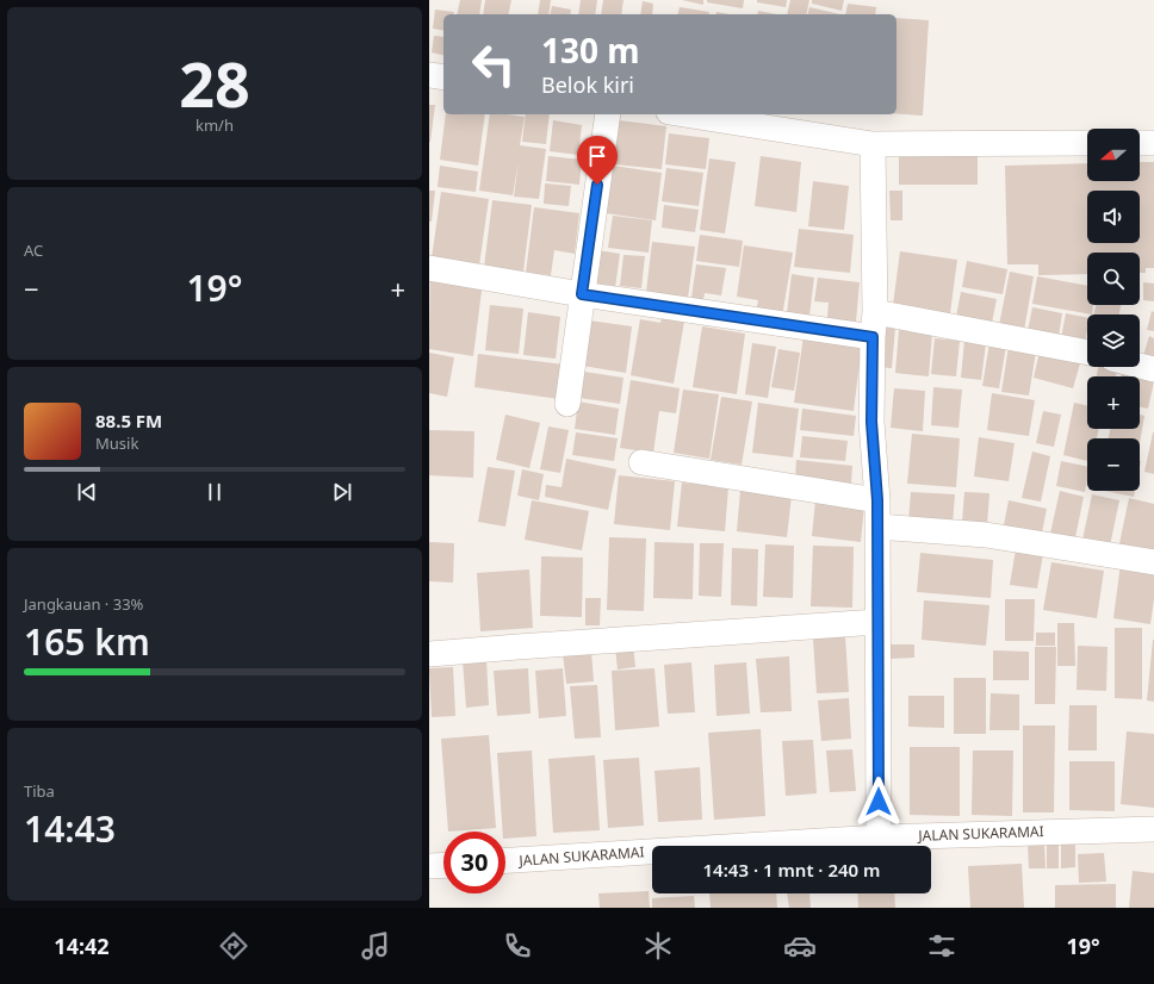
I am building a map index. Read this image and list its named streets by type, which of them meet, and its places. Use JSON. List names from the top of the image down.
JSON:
{
  "streets": {
    "street": ["JALAN SUKARAMAI"]
  },
  "north": "left",
  "page": {
    "tile": [
      ["28", "km/h"],
      "AC",
      ["Jangkauan · 33%", "165 km"],
      ["Tiba", "14:43"]
    ],
    "turn": ["130 m", "Belok kiri"],
    "map_buttons": ["+", "−"],
    "heat": ["−", "19°", "+"],
    "song": ["88.5 FM", "Musik"],
    "limit": "30",
    "trip": "14:43 · 1 mnt · 240 m",
    "tabs": ["14:42", "19°"]
  }
}
